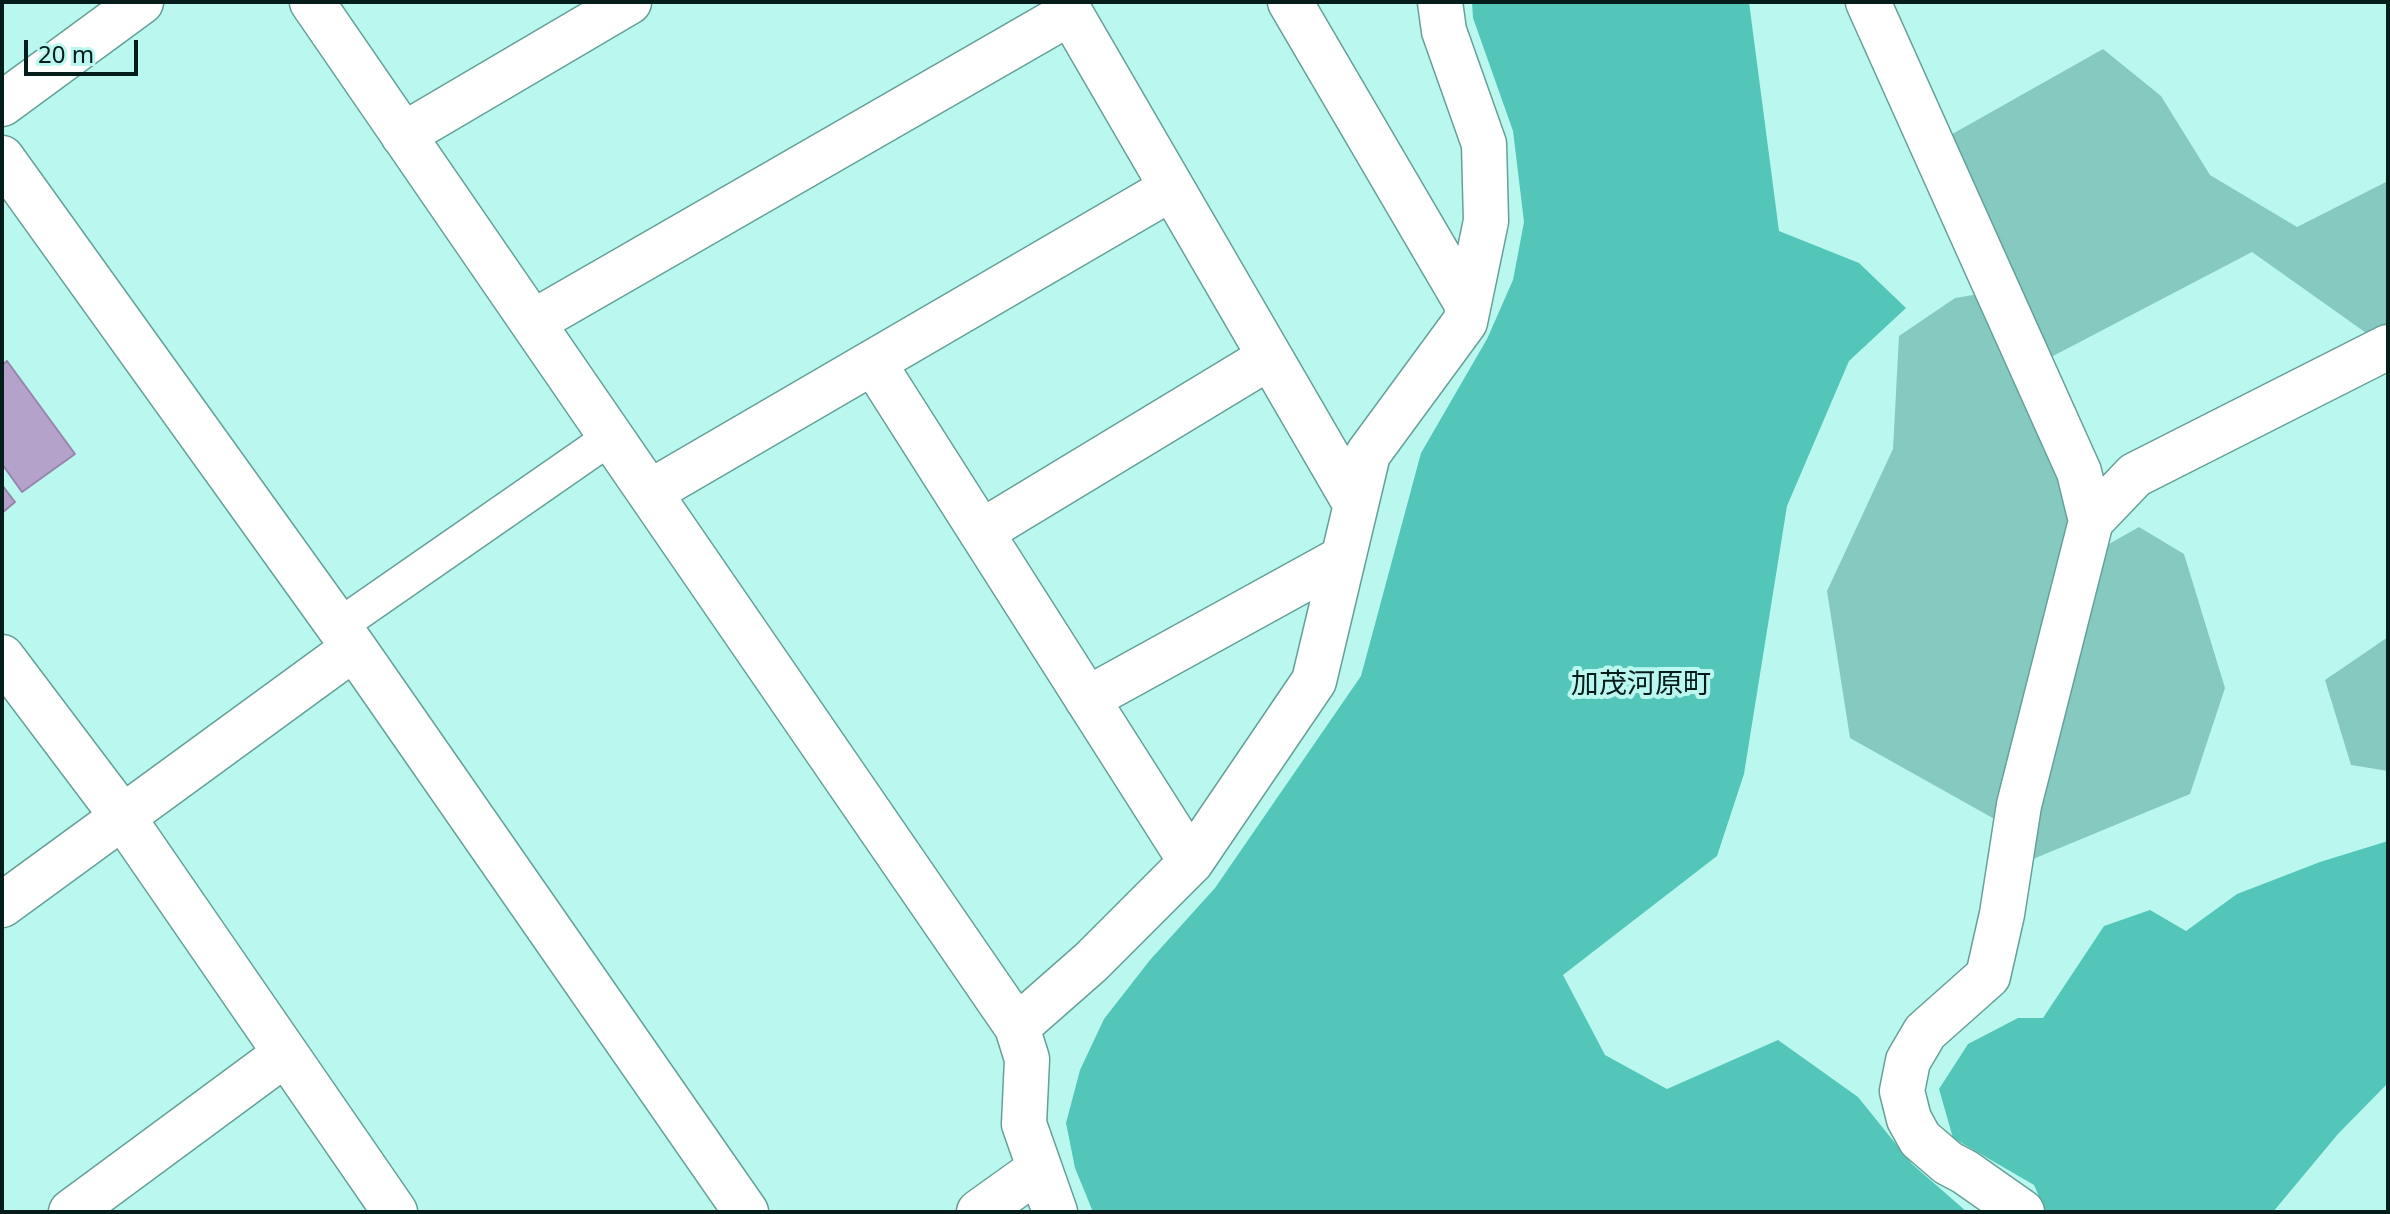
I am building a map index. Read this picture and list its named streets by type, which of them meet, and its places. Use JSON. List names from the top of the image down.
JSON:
{
  "districts": ["加茂河原町"],
  "scale_bar": "20 m"
}
